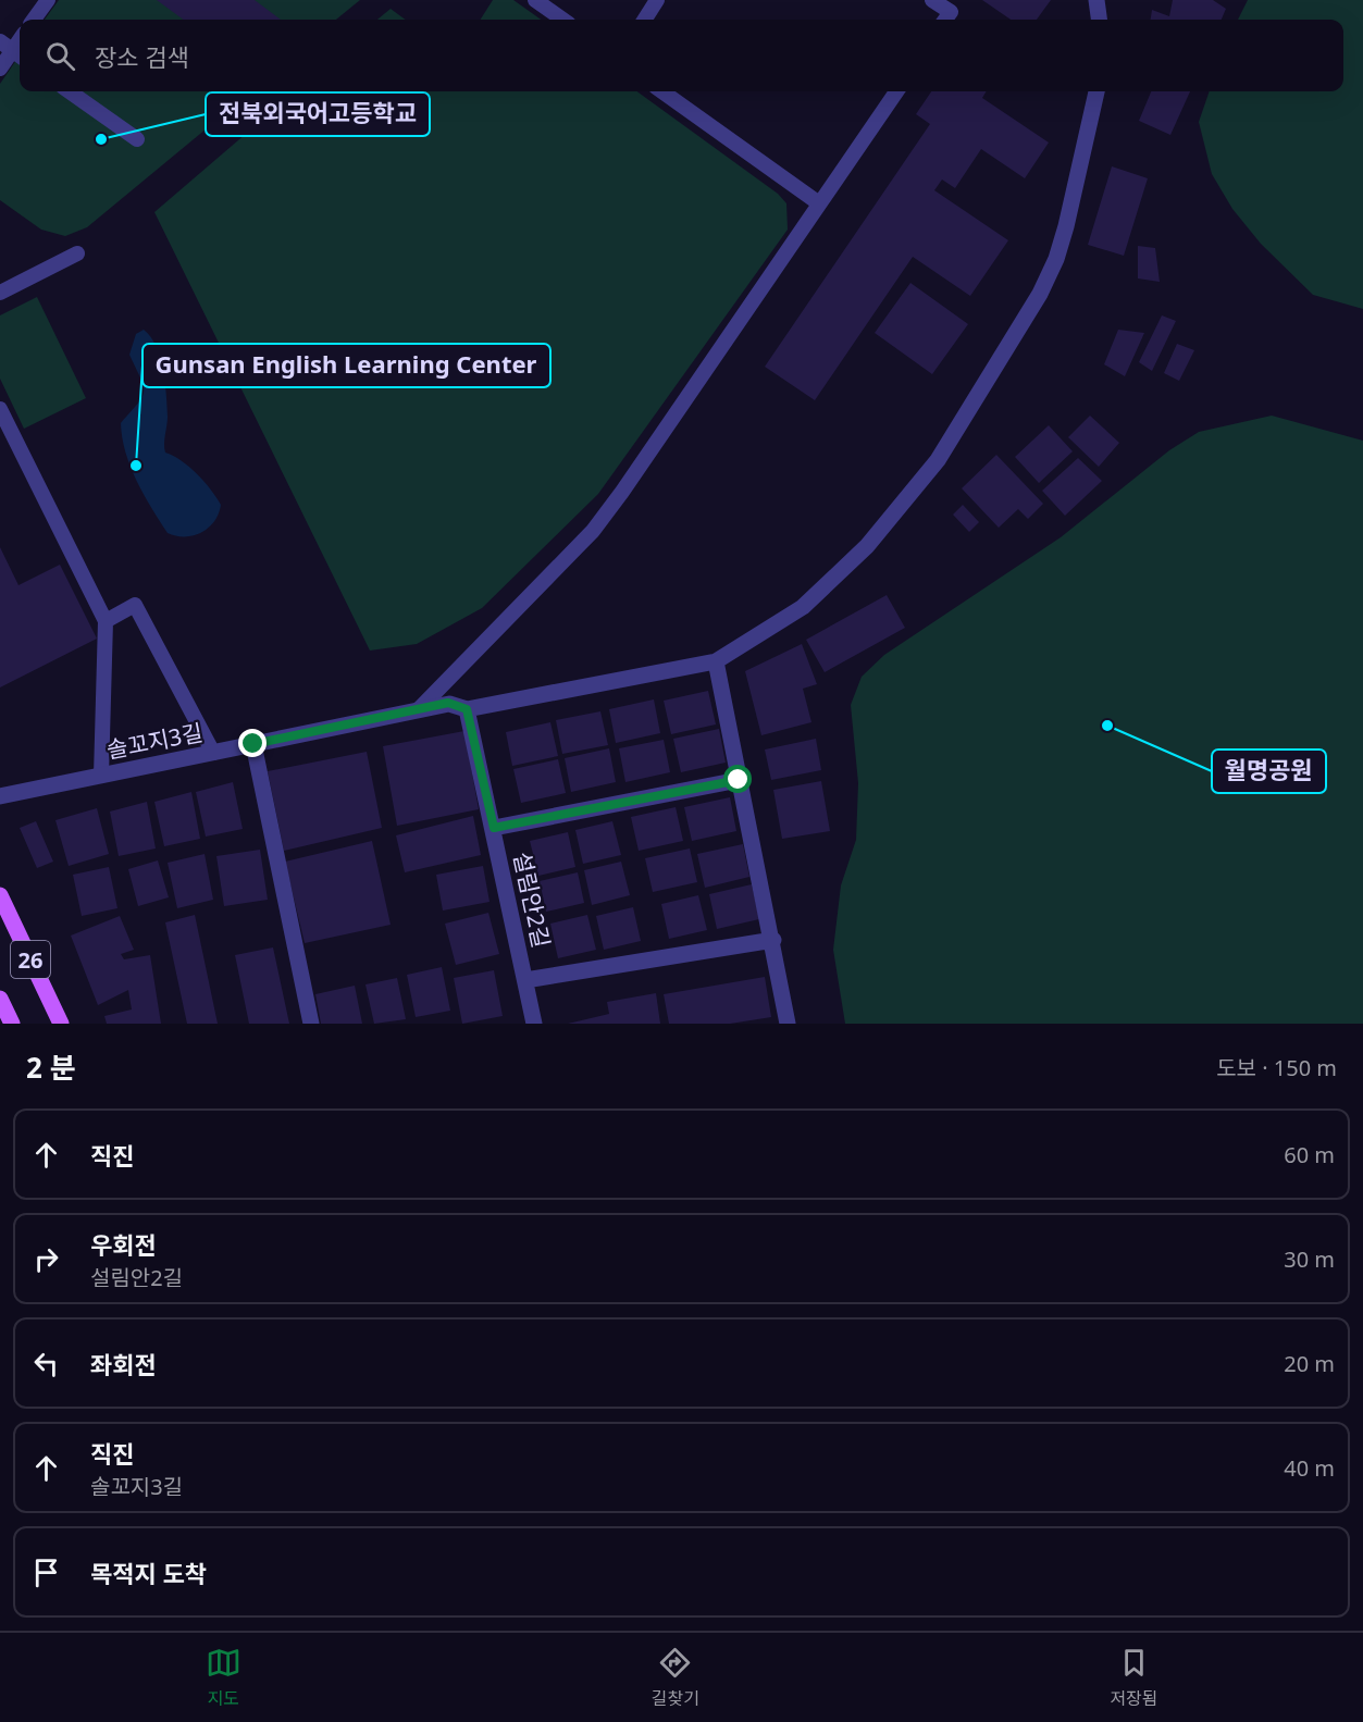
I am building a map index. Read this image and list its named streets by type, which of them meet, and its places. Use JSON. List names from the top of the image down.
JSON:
{
  "streets": {
    "main road": ["26"],
    "street": ["솔꼬지3길", "설림안2길"]
  },
  "crossings": [
    ["솔꼬지3길", "설림안2길"]
  ],
  "places": ["전북외국어고등학교", "Gunsan English Learning Center", "월명공원"],
  "page": {
    "search": "장소 검색",
    "heading": ["2 분", "도보 · 150 m"],
    "list": [
      ["직진", "60 m"],
      ["우회전", "설림안2길", "30 m"],
      ["좌회전", "20 m"],
      ["직진", "솔꼬지3길", "40 m"],
      "목적지 도착"
    ],
    "nav": ["지도", "길찾기", "저장됨"]
  }
}
